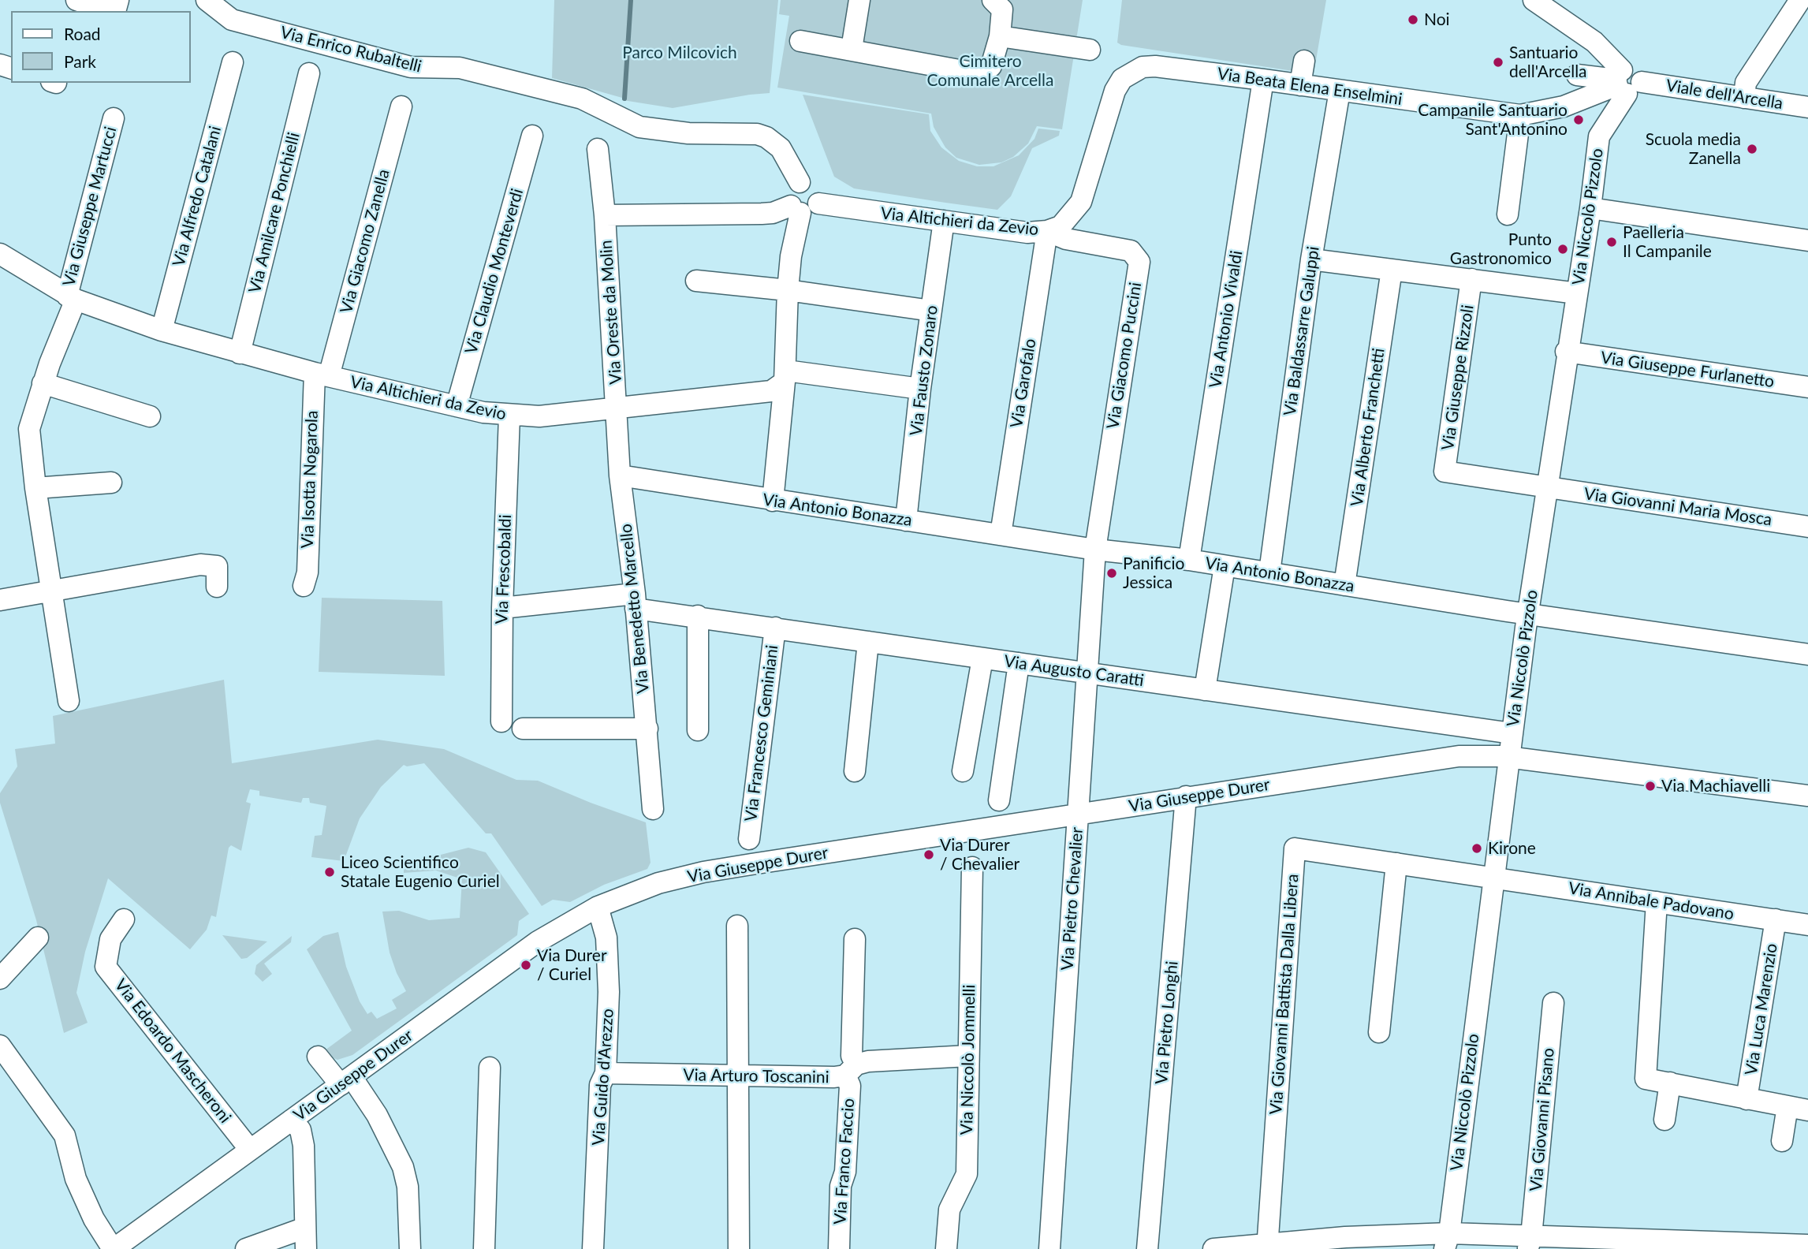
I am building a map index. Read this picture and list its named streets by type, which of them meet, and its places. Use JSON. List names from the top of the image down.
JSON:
{
  "streets": {
    "street": [
      "Via Enrico Rubaltelli",
      "Via Beata Elena Enselmini",
      "Viale dell'Arcella",
      "Via Alfredo Catalani",
      "Via Giuseppe Martucci",
      "Via Amilcare Ponchielli",
      "Via Niccolò Pizzolo",
      "Via Altichieri da Zevio",
      "Via Giacomo Zanella",
      "Via Claudio Monteverdi",
      "Via Oreste da Molin",
      "Via Antonio Vivaldi",
      "Via Baldassarre Galuppi",
      "Via Giacomo Puccini",
      "Via Giuseppe Furlanetto",
      "Via Fausto Zonaro",
      "Via Giuseppe Rizzoli",
      "Via Garofalo",
      "Via Alberto Franchetti",
      "Via Isotta Nogarola",
      "Via Giovanni Maria Mosca",
      "Via Antonio Bonazza",
      "Via Frescobaldi",
      "Via Benedetto Marcello",
      "Via Augusto Caratti",
      "Via Francesco Geminiani",
      "Via Giuseppe Durer",
      "Via Pietro Chevalier",
      "Via Annibale Padovano",
      "Via Giovanni Battista Dalla Libera",
      "Via Luca Marenzio",
      "Via Pietro Longhi",
      "Via Edoardo Mascheroni",
      "Via Niccolò Jommelli",
      "Via Arturo Toscanini",
      "Via Guido d'Arezzo",
      "Via Giovanni Pisano",
      "Via Franco Faccio"
    ]
  },
  "crossings": [
    ["Via Beata Elena Enselmini", "Viale dell'Arcella"],
    ["Via Beata Elena Enselmini", "Via Niccolò Pizzolo"],
    ["Via Beata Elena Enselmini", "Via Altichieri da Zevio"],
    ["Via Beata Elena Enselmini", "Via Antonio Vivaldi"],
    ["Via Beata Elena Enselmini", "Via Baldassarre Galuppi"],
    ["Viale dell'Arcella", "Via Niccolò Pizzolo"],
    ["Via Alfredo Catalani", "Via Altichieri da Zevio"],
    ["Via Giuseppe Martucci", "Via Altichieri da Zevio"],
    ["Via Amilcare Ponchielli", "Via Altichieri da Zevio"],
    ["Via Niccolò Pizzolo", "Via Giuseppe Furlanetto"],
    ["Via Niccolò Pizzolo", "Via Giuseppe Rizzoli"],
    ["Via Niccolò Pizzolo", "Via Giovanni Maria Mosca"],
    ["Via Niccolò Pizzolo", "Via Antonio Bonazza"],
    ["Via Niccolò Pizzolo", "Via Augusto Caratti"],
    ["Via Niccolò Pizzolo", "Via Giuseppe Durer"],
    ["Via Niccolò Pizzolo", "Via Annibale Padovano"],
    ["Via Niccolò Pizzolo", "Via Giovanni Battista Dalla Libera"],
    ["Via Altichieri da Zevio", "Via Giacomo Zanella"],
    ["Via Altichieri da Zevio", "Via Claudio Monteverdi"],
    ["Via Altichieri da Zevio", "Via Oreste da Molin"],
    ["Via Altichieri da Zevio", "Via Giacomo Puccini"],
    ["Via Altichieri da Zevio", "Via Fausto Zonaro"],
    ["Via Altichieri da Zevio", "Via Garofalo"],
    ["Via Altichieri da Zevio", "Via Isotta Nogarola"],
    ["Via Altichieri da Zevio", "Via Frescobaldi"],
    ["Via Altichieri da Zevio", "Via Benedetto Marcello"],
    ["Via Giacomo Zanella", "Via Isotta Nogarola"],
    ["Via Oreste da Molin", "Via Benedetto Marcello"],
    ["Via Antonio Vivaldi", "Via Antonio Bonazza"],
    ["Via Baldassarre Galuppi", "Via Antonio Bonazza"],
    ["Via Giacomo Puccini", "Via Garofalo"],
    ["Via Giacomo Puccini", "Via Antonio Bonazza"],
    ["Via Giacomo Puccini", "Via Pietro Chevalier"],
    ["Via Fausto Zonaro", "Via Antonio Bonazza"],
    ["Via Giuseppe Rizzoli", "Via Giovanni Maria Mosca"],
    ["Via Garofalo", "Via Antonio Bonazza"],
    ["Via Alberto Franchetti", "Via Antonio Bonazza"],
    ["Via Antonio Bonazza", "Via Benedetto Marcello"],
    ["Via Antonio Bonazza", "Via Pietro Chevalier"],
    ["Via Frescobaldi", "Via Augusto Caratti"],
    ["Via Benedetto Marcello", "Via Augusto Caratti"],
    ["Via Augusto Caratti", "Via Francesco Geminiani"],
    ["Via Augusto Caratti", "Via Pietro Chevalier"],
    ["Via Giuseppe Durer", "Via Pietro Chevalier"],
    ["Via Giuseppe Durer", "Via Pietro Longhi"],
    ["Via Giuseppe Durer", "Via Edoardo Mascheroni"],
    ["Via Giuseppe Durer", "Via Guido d'Arezzo"],
    ["Via Annibale Padovano", "Via Giovanni Battista Dalla Libera"],
    ["Via Annibale Padovano", "Via Luca Marenzio"],
    ["Via Niccolò Jommelli", "Via Arturo Toscanini"],
    ["Via Arturo Toscanini", "Via Guido d'Arezzo"],
    ["Via Arturo Toscanini", "Via Franco Faccio"]
  ],
  "parks": ["Parco Milcovich", "Cimitero Comunale Arcella"],
  "places": [
    "Noi",
    "Santuario dell'Arcella",
    "Campanile Santuario Sant'Antonino",
    "Scuola media Zanella",
    "Paelleria Il Campanile",
    "Punto Gastronomico",
    "Panificio Jessica",
    "Via Machiavelli",
    "Kirone",
    "Via Durer / Chevalier",
    "Liceo Scientifico Statale Eugenio Curiel",
    "Via Durer / Curiel"
  ],
  "legend": ["Road", "Park"]
}
